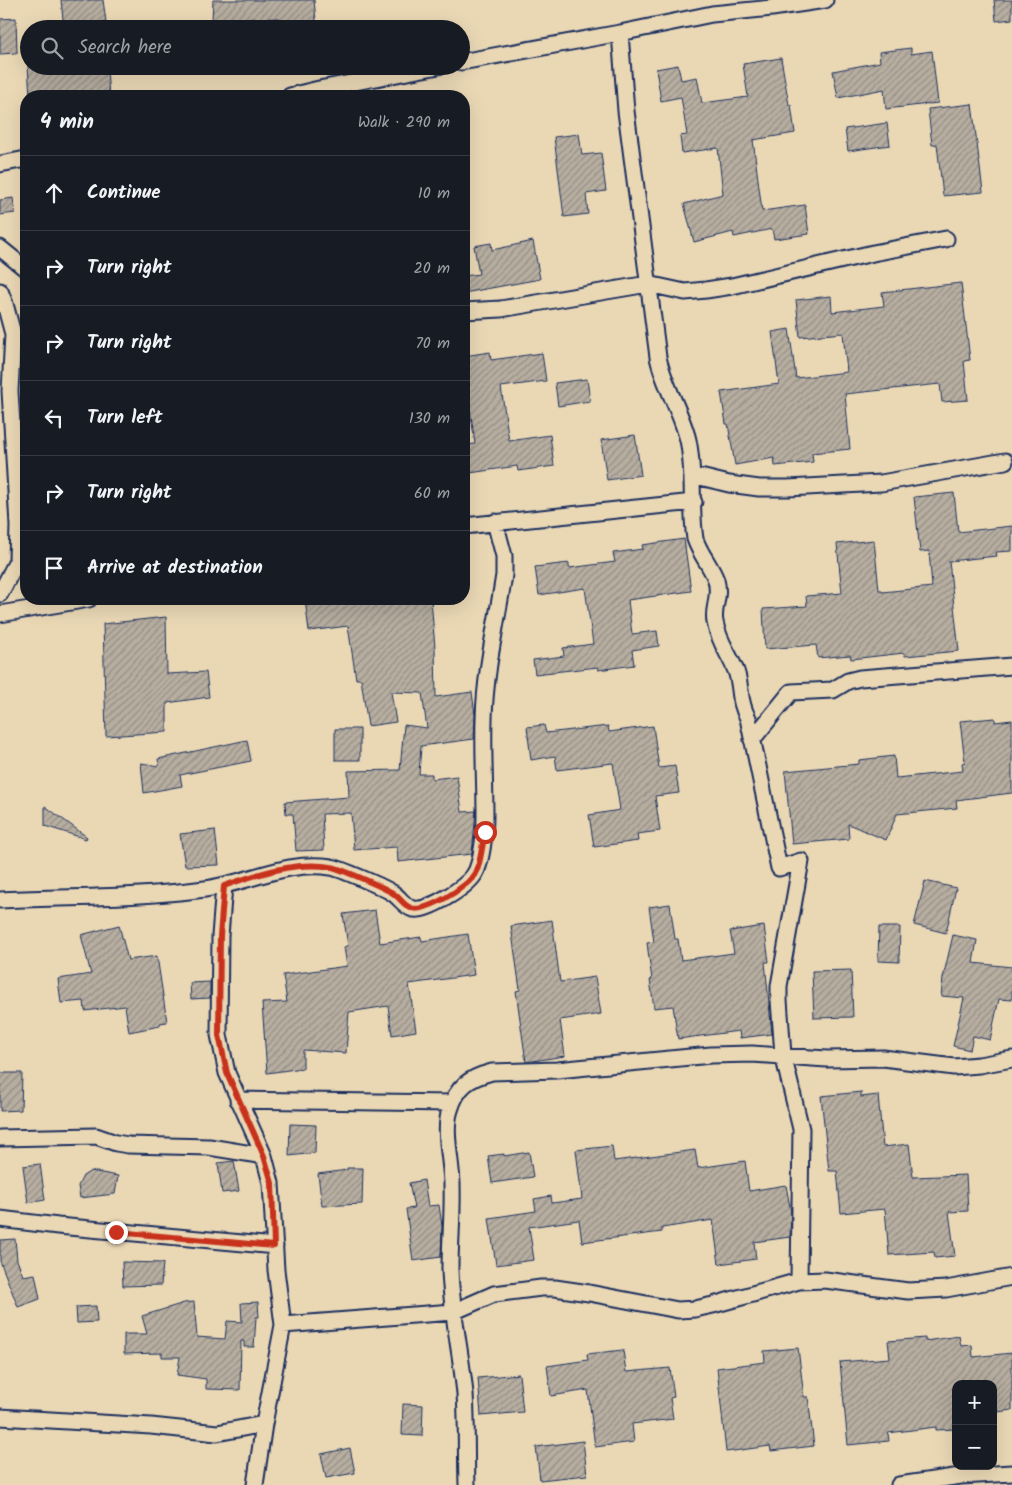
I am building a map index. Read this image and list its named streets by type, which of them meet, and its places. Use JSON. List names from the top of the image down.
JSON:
{
  "page": {
    "search": "Search here",
    "heading": ["4 min", "Walk · 290 m"],
    "list": [
      ["Continue", "10 m"],
      ["Turn right", "20 m"],
      ["Turn right", "70 m"],
      ["Turn left", "130 m"],
      ["Turn right", "60 m"],
      "Arrive at destination"
    ],
    "map_buttons": ["+", "−"]
  }
}
